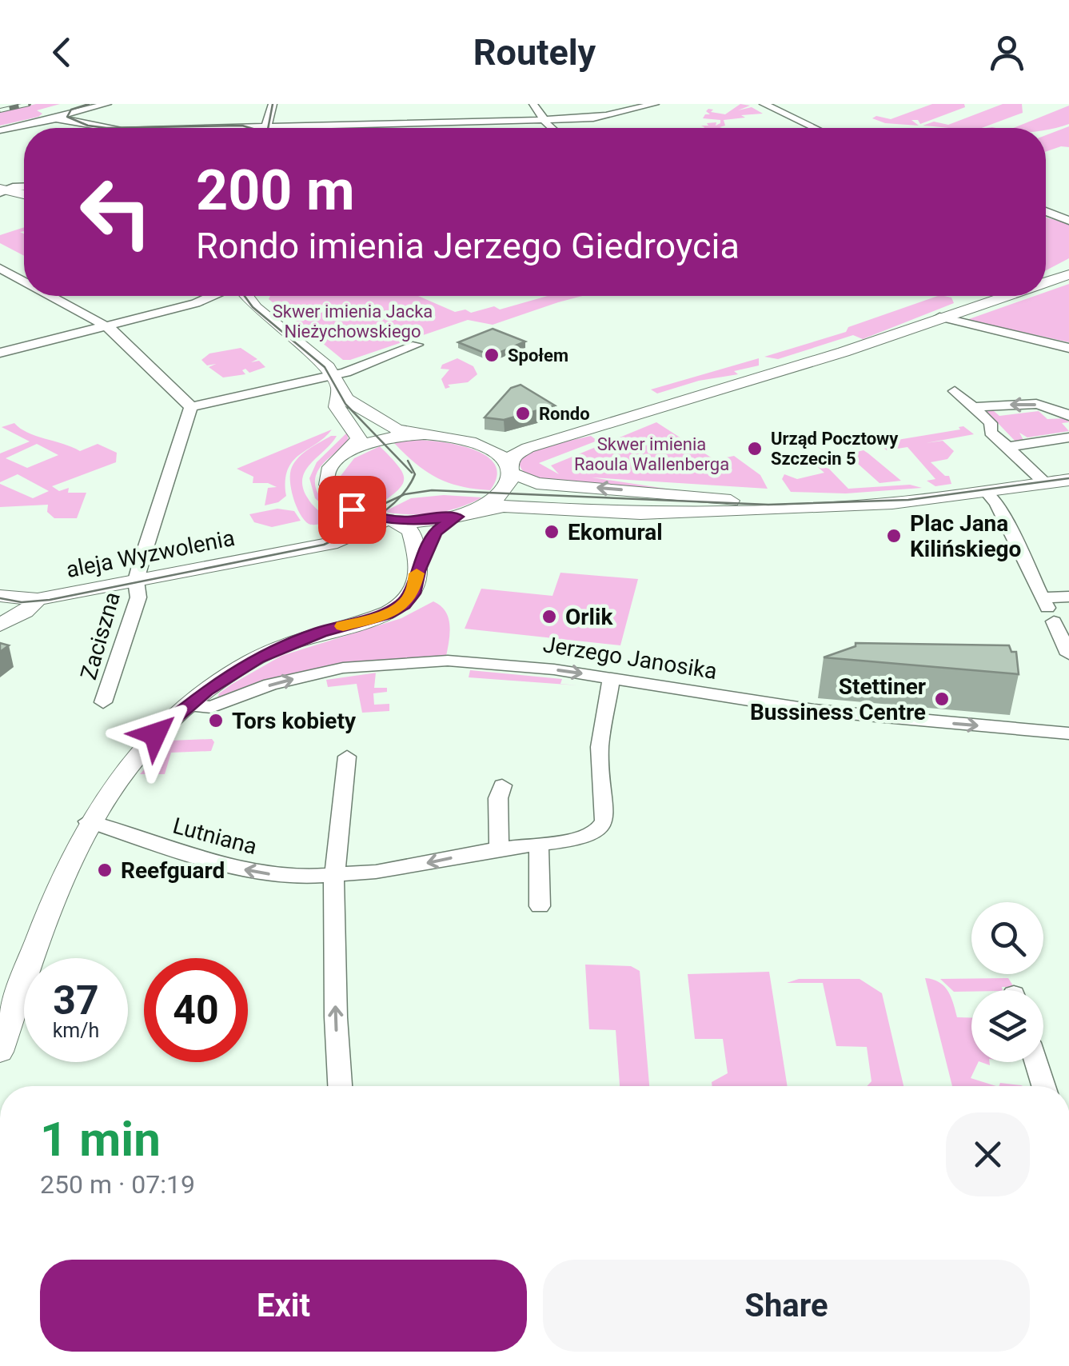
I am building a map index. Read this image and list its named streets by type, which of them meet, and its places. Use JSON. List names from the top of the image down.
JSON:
{
  "streets": {
    "street": [
      "aleja Wyzwolenia",
      "Zaciszna",
      "Jerzego Janosika",
      "Lutniana"
    ]
  },
  "crossings": [
    ["aleja Wyzwolenia", "Zaciszna"],
    ["Jerzego Janosika", "Lutniana"]
  ],
  "one_way": ["Jerzego Janosika", "Lutniana"],
  "parks": ["Skwer imienia Jacka Nieżychowskiego", "Skwer imienia Raoula Wallenberga"],
  "places": [
    "Społem",
    "Rondo",
    "Urząd Pocztowy Szczecin 5",
    "Ekomural",
    "Plac Jana Kilińskiego",
    "Orlik",
    "Stettiner Bussiness Centre",
    "Tors kobiety",
    "Reefguard"
  ],
  "page": {
    "header": "Routely",
    "turn": ["200 m", "Rondo imienia Jerzego Giedroycia"],
    "speed": "37 km/h",
    "limit": "40",
    "heading": ["1 min", "250 m · 07:19"],
    "buttons": ["Exit", "Share"]
  }
}
